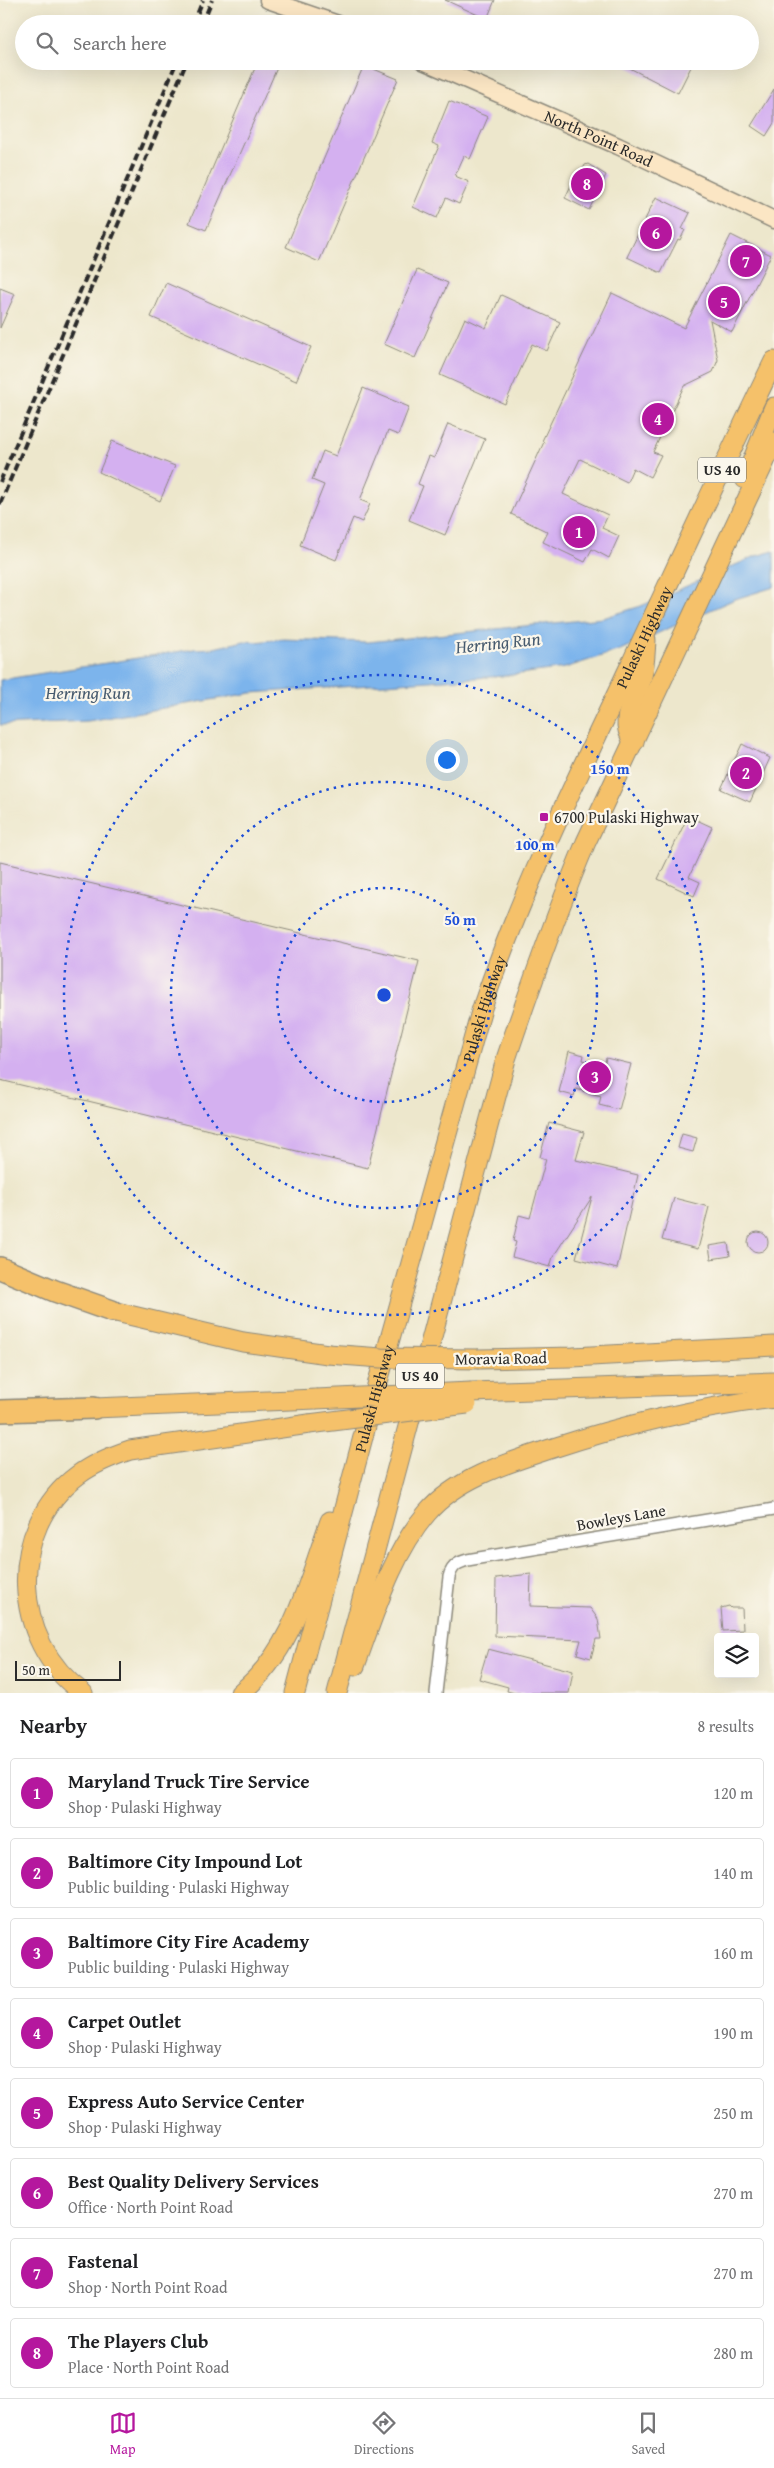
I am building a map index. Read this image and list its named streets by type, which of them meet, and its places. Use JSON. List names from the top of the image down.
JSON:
{
  "streets": {
    "main road": ["US 40", "Pulaski Highway", "Moravia Road"],
    "street": ["North Point Road", "Bowleys Lane"]
  },
  "water": ["Herring Run"],
  "places": {
    "transit": ["6700 Pulaski Highway"]
  },
  "scale_bar": "50 m",
  "page": {
    "search": "Search here",
    "pins": [
      "8",
      "6",
      "7",
      "5",
      "4",
      "1",
      "2",
      "3"
    ],
    "scale": "50 m",
    "heading": ["Nearby", "8 results"],
    "list": [
      {
        "mark": "1",
        "name": "Maryland Truck Tire Service",
        "note": "Shop · Pulaski Highway",
        "value": "120 m"
      },
      {
        "mark": "2",
        "name": "Baltimore City Impound Lot",
        "note": "Public building · Pulaski Highway",
        "value": "140 m"
      },
      {
        "mark": "3",
        "name": "Baltimore City Fire Academy",
        "note": "Public building · Pulaski Highway",
        "value": "160 m"
      },
      {
        "mark": "4",
        "name": "Carpet Outlet",
        "note": "Shop · Pulaski Highway",
        "value": "190 m"
      },
      {
        "mark": "5",
        "name": "Express Auto Service Center",
        "note": "Shop · Pulaski Highway",
        "value": "250 m"
      },
      {
        "mark": "6",
        "name": "Best Quality Delivery Services",
        "note": "Office · North Point Road",
        "value": "270 m"
      },
      {
        "mark": "7",
        "name": "Fastenal",
        "note": "Shop · North Point Road",
        "value": "270 m"
      },
      {
        "mark": "8",
        "name": "The Players Club",
        "note": "Place · North Point Road",
        "value": "280 m"
      }
    ],
    "nav": ["Map", "Directions", "Saved"]
  },
  "rings": ["150 m", "100 m", "50 m"]
}
